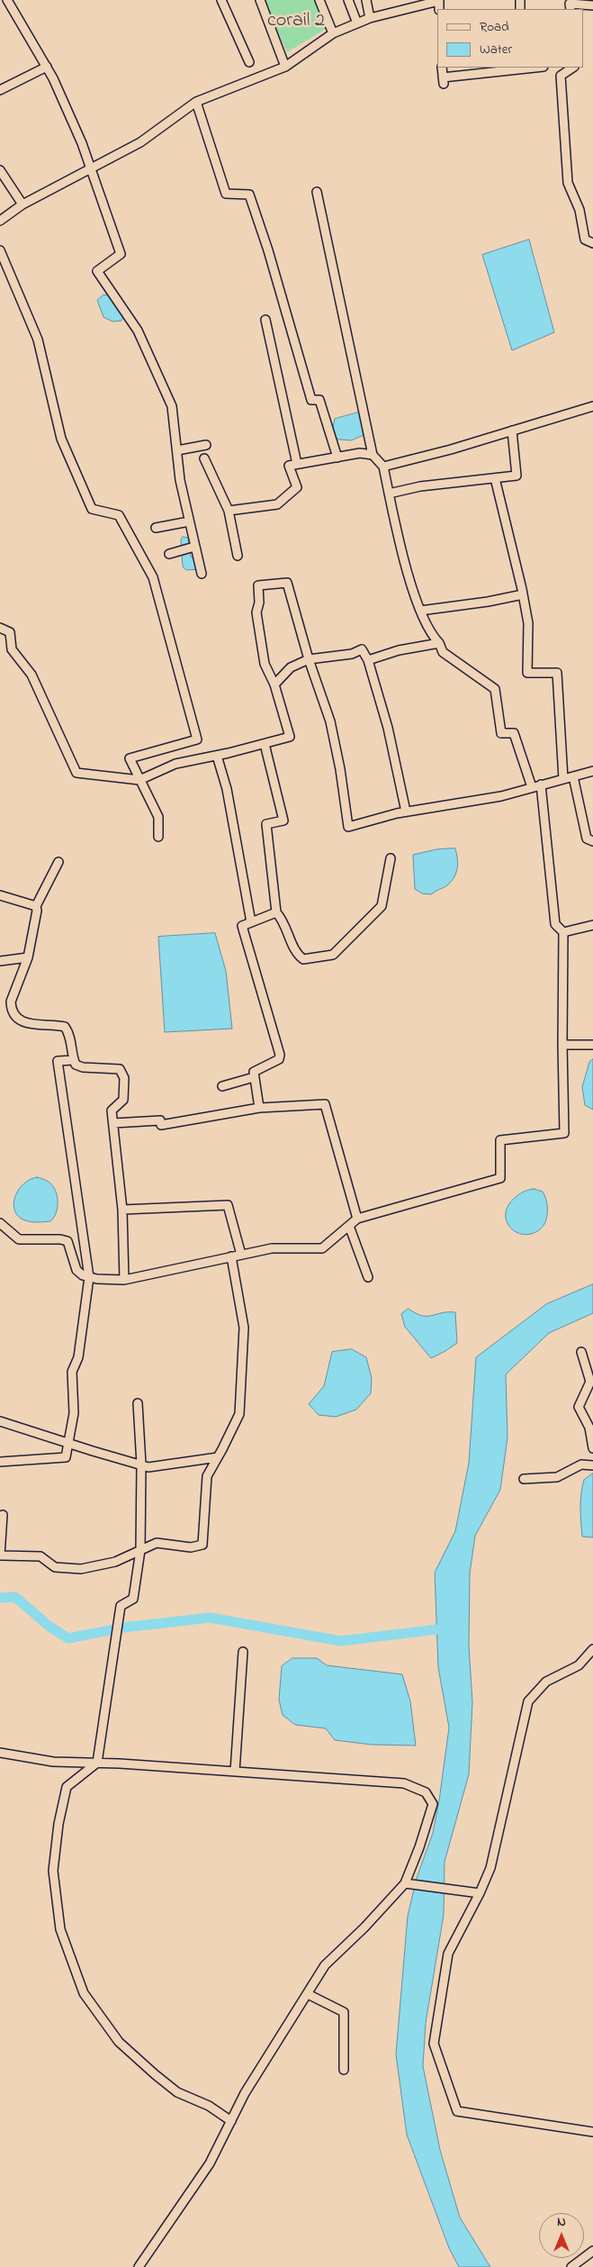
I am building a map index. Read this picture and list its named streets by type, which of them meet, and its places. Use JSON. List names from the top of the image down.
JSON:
{
  "parks": ["corail 2"],
  "legend": ["Road", "Water"],
  "north": "top"
}
